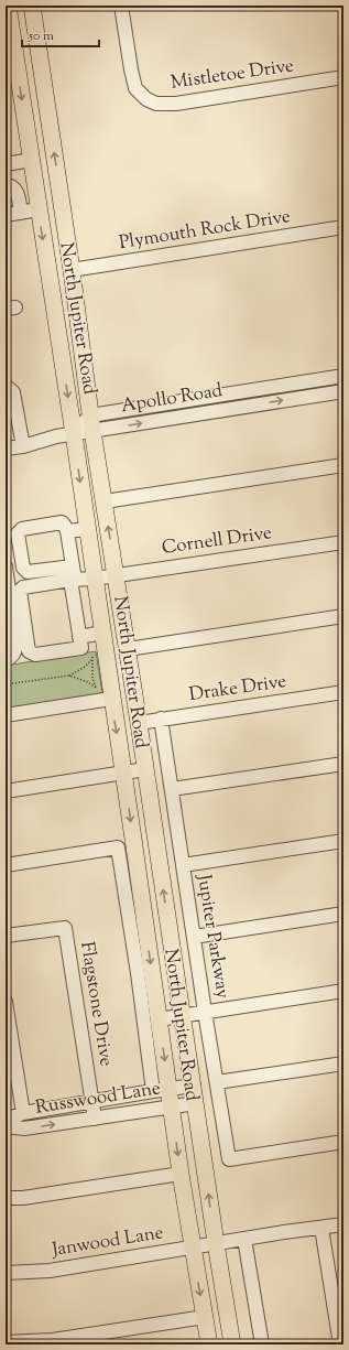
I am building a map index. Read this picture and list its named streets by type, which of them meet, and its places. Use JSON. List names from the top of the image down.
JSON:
{
  "streets": {
    "main road": ["North Jupiter Road"],
    "street": [
      "Mistletoe Drive",
      "Plymouth Rock Drive",
      "Apollo Road",
      "Cornell Drive",
      "Drake Drive",
      "Jupiter Parkway",
      "Flagstone Drive",
      "Russwood Lane",
      "Janwood Lane"
    ]
  },
  "crossings": [
    ["Plymouth Rock Drive", "North Jupiter Road"],
    ["North Jupiter Road", "Apollo Road"],
    ["North Jupiter Road", "Cornell Drive"],
    ["North Jupiter Road", "Drake Drive"],
    ["North Jupiter Road", "Russwood Lane"],
    ["North Jupiter Road", "Janwood Lane"],
    ["Drake Drive", "Jupiter Parkway"],
    ["Flagstone Drive", "Russwood Lane"]
  ],
  "scale_bar": "50 m"
}
